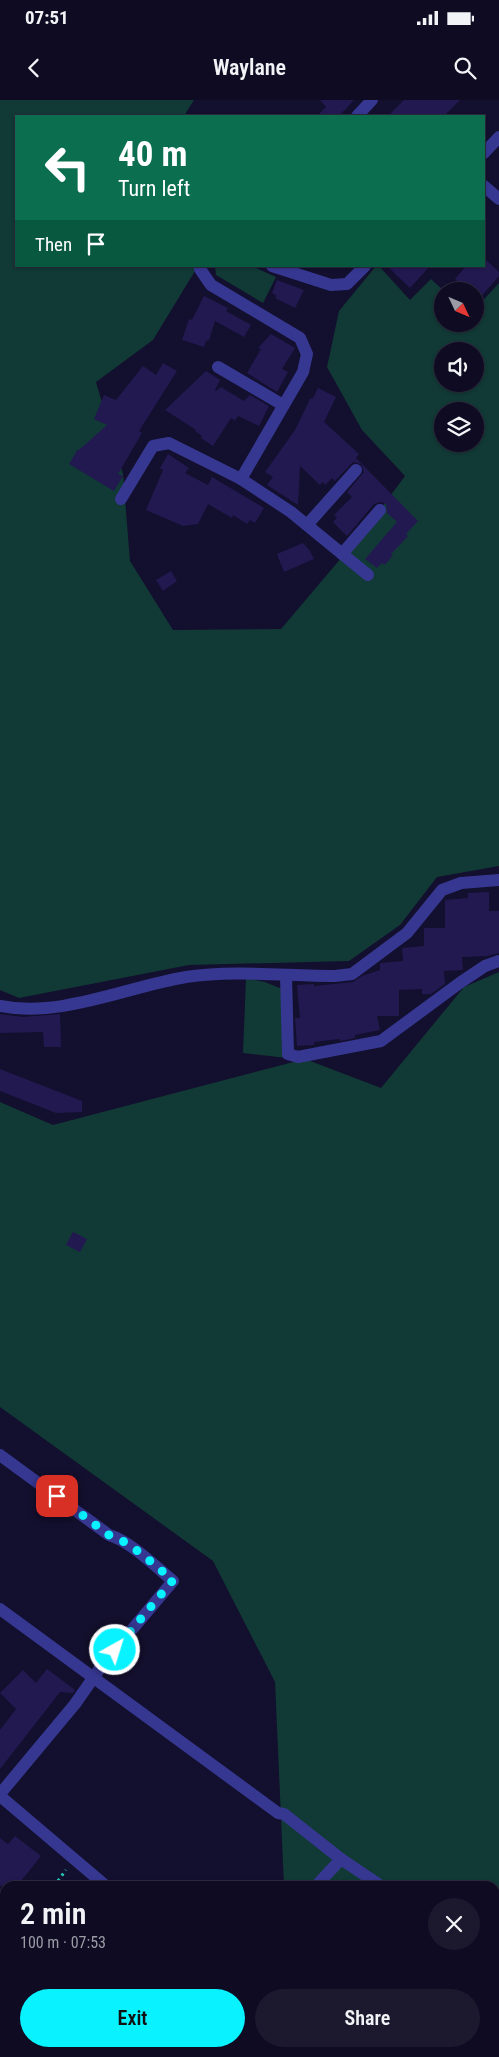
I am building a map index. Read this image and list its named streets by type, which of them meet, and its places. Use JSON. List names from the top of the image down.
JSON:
{
  "north": "bottom right",
  "page": {
    "status": "07:51",
    "header": "Waylane",
    "turn": ["40 m", "Turn left"],
    "then": "Then",
    "heading": ["2 min", "100 m · 07:53"],
    "buttons": ["Exit", "Share"]
  }
}
